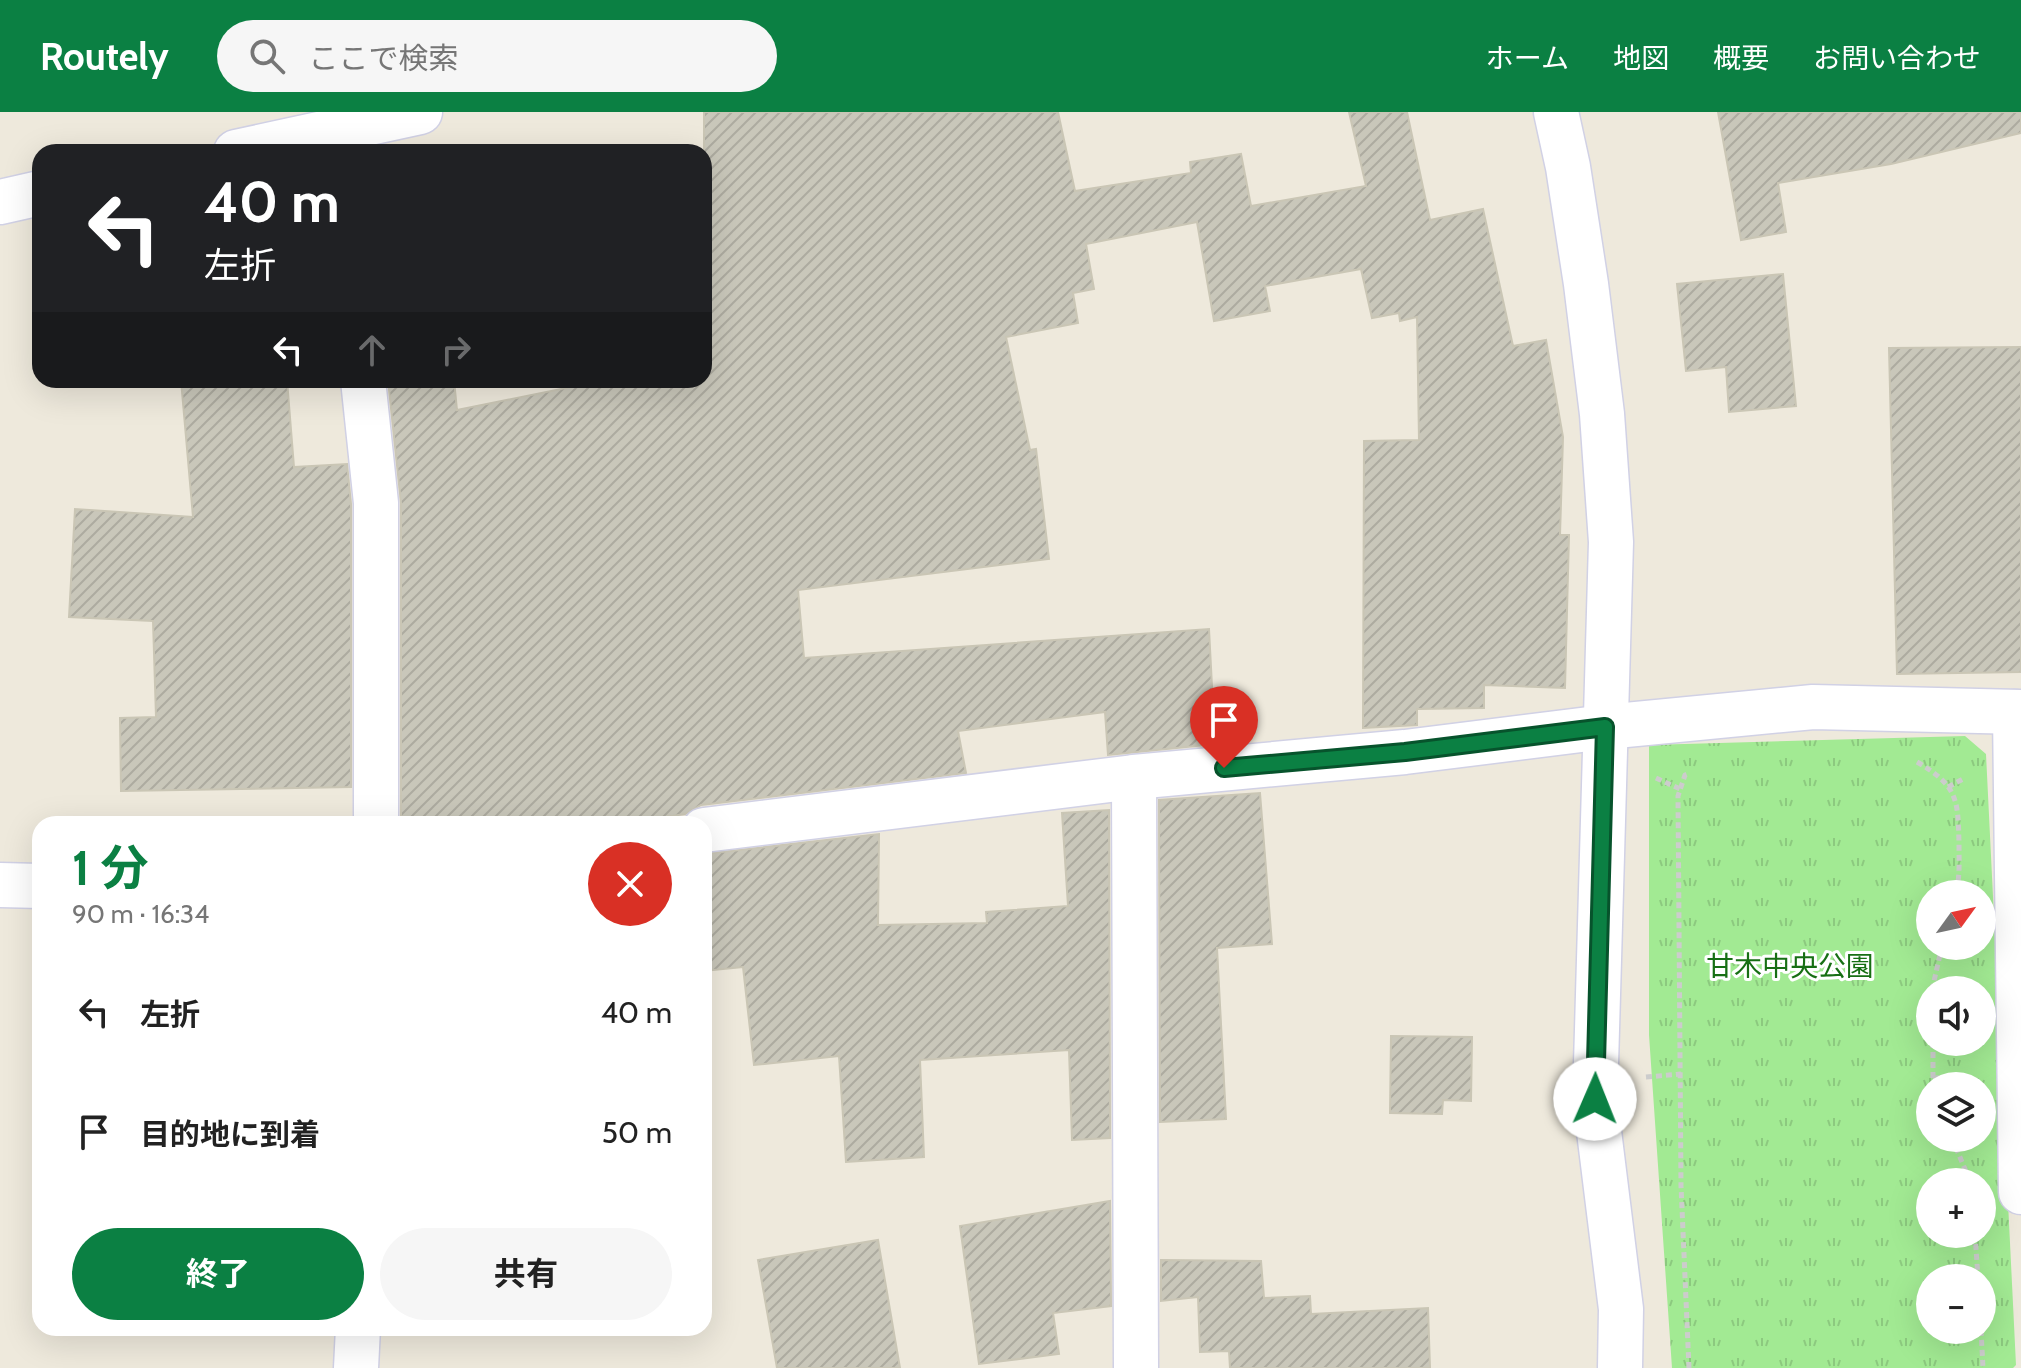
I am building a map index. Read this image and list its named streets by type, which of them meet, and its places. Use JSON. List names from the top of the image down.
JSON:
{
  "parks": ["甘木中央公園"],
  "north": "top right",
  "page": {
    "header": "Routely",
    "search": "ここで検索",
    "nav": [
      "ホーム",
      "地図",
      "概要",
      "お問い合わせ"
    ],
    "turn": ["40 m", "左折"],
    "heading": ["1 分", "90 m · 16:34"],
    "map_buttons": ["+", "−"],
    "list": [
      {
        "name": "左折",
        "value": "40 m"
      },
      {
        "name": "目的地に到着",
        "value": "50 m"
      }
    ],
    "buttons": ["終了", "共有"]
  }
}
